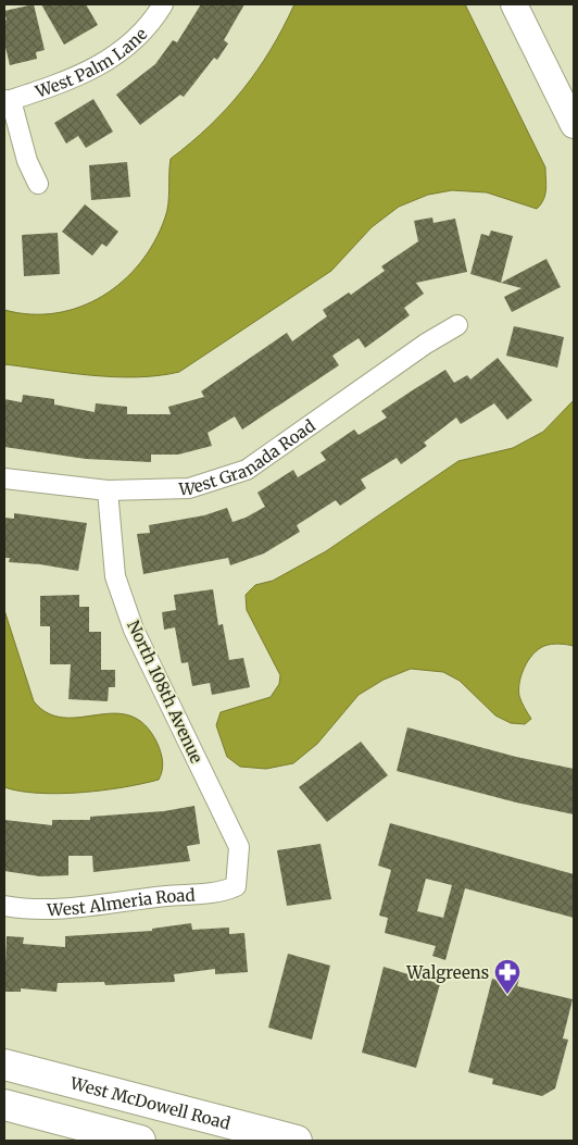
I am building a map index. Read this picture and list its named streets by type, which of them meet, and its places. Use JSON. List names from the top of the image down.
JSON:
{
  "streets": {
    "main road": ["West McDowell Road"],
    "street": [
      "West Palm Lane",
      "West Granada Road",
      "North 108th Avenue",
      "West Almeria Road"
    ]
  },
  "crossings": [
    ["West Granada Road", "North 108th Avenue"],
    ["North 108th Avenue", "West Almeria Road"]
  ],
  "places": {
    "pharmacy": ["Walgreens"]
  }
}
